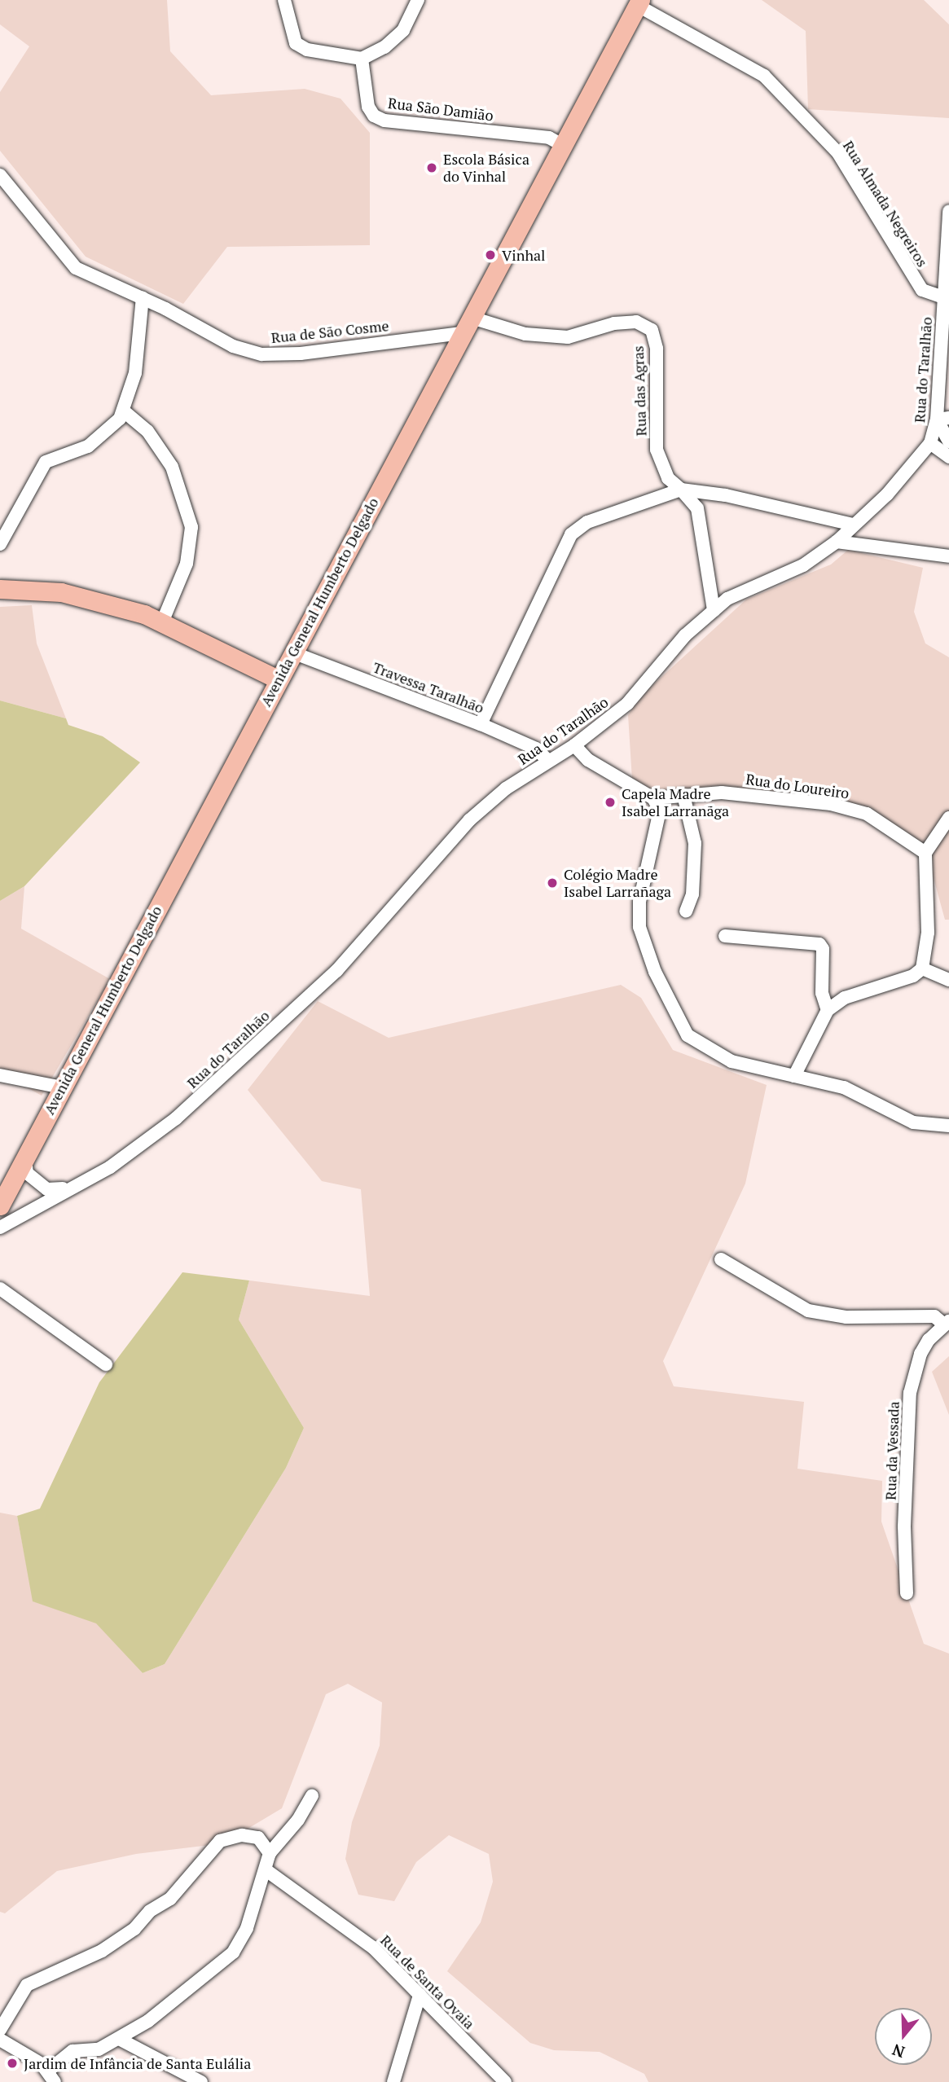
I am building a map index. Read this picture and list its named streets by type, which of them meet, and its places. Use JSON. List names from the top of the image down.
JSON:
{
  "streets": {
    "street": [
      "Rua São Damião",
      "Rua Almada Negreiros",
      "Rua de São Cosme",
      "Rua do Taralhão",
      "Rua das Agras",
      "Avenida General Humberto Delgado",
      "Travessa Taralhão",
      "Rua do Loureiro",
      "Rua da Vessada",
      "Rua de Santa Ovaia"
    ]
  },
  "crossings": [
    ["Rua São Damião", "Avenida General Humberto Delgado"],
    ["Rua Almada Negreiros", "Rua do Taralhão"],
    ["Rua Almada Negreiros", "Avenida General Humberto Delgado"],
    ["Rua de São Cosme", "Rua das Agras"],
    ["Rua de São Cosme", "Avenida General Humberto Delgado"],
    ["Rua do Taralhão", "Travessa Taralhão"],
    ["Rua das Agras", "Avenida General Humberto Delgado"],
    ["Avenida General Humberto Delgado", "Travessa Taralhão"]
  ],
  "places": [
    "Escola Básica do Vinhal",
    "Vinhal",
    "Capela Madre Isabel Larranãga",
    "Colégio Madre Isabel Larrañaga",
    "Jardim de Infância de Santa Eulália"
  ],
  "north": "bottom"
}
